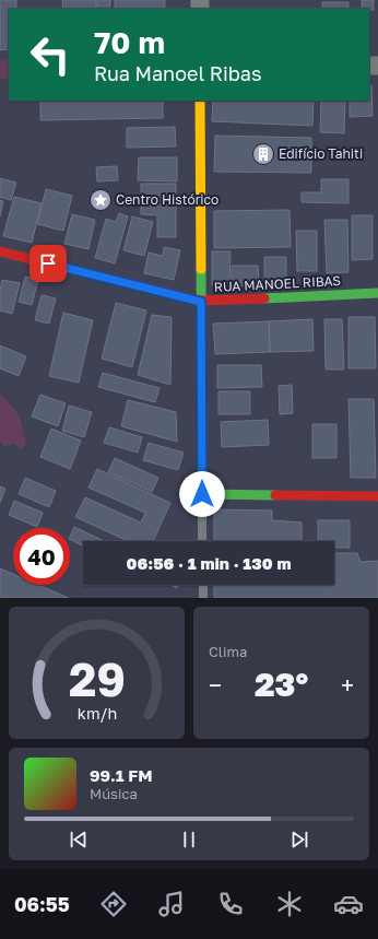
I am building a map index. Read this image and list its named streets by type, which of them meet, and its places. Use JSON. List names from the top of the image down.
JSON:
{
  "streets": {
    "street": ["RUA MANOEL RIBAS"]
  },
  "places": {
    "building": ["Edifício Tahiti"],
    "place": ["Centro Histórico"]
  },
  "page": {
    "turn": ["70 m", "Rua Manoel Ribas"],
    "limit": "40",
    "trip": "06:56 · 1 min · 130 m",
    "tile": "Clima",
    "heat": ["−", "23°", "+"],
    "song": ["99.1 FM", "Música"],
    "tabs": "06:55",
    "gauge": ["29", "km/h"]
  }
}
